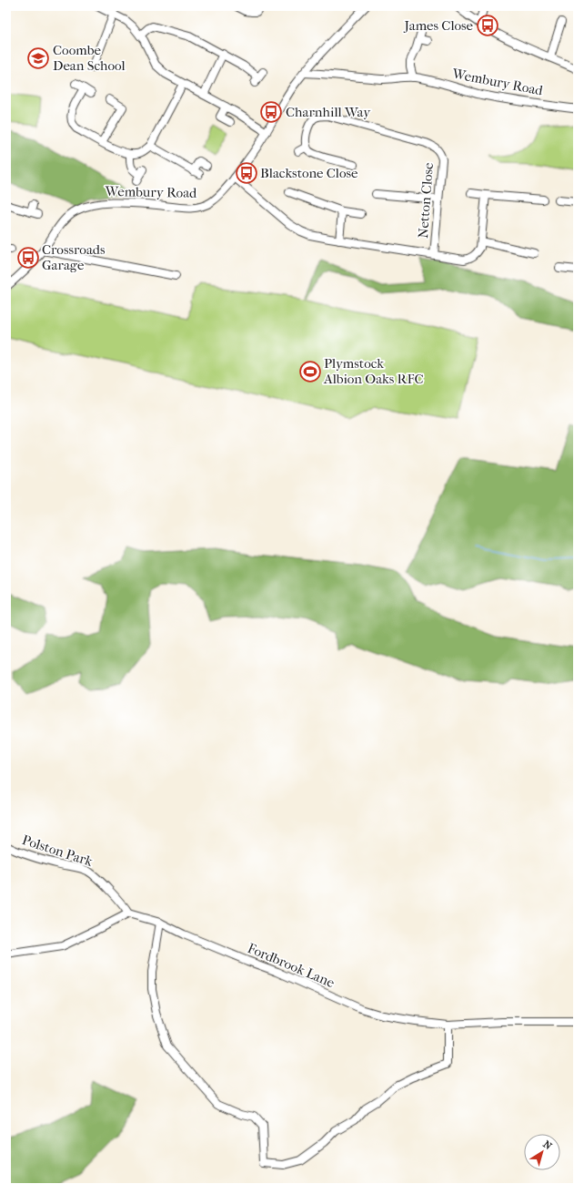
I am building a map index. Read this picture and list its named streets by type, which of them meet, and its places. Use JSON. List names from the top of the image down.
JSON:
{
  "streets": {
    "street": [
      "Wembury Road",
      "Netton Close",
      "Polston Park",
      "Fordbrook Lane"
    ]
  },
  "crossings": [
    ["Polston Park", "Fordbrook Lane"]
  ],
  "places": {
    "bus stop": [
      "James Close",
      "Charnhill Way",
      "Blackstone Close",
      "Crossroads Garage"
    ],
    "school or university": ["Coombe Dean School"],
    "sports": ["Plymstock Albion Oaks RFC"]
  },
  "north": "top right"
}
